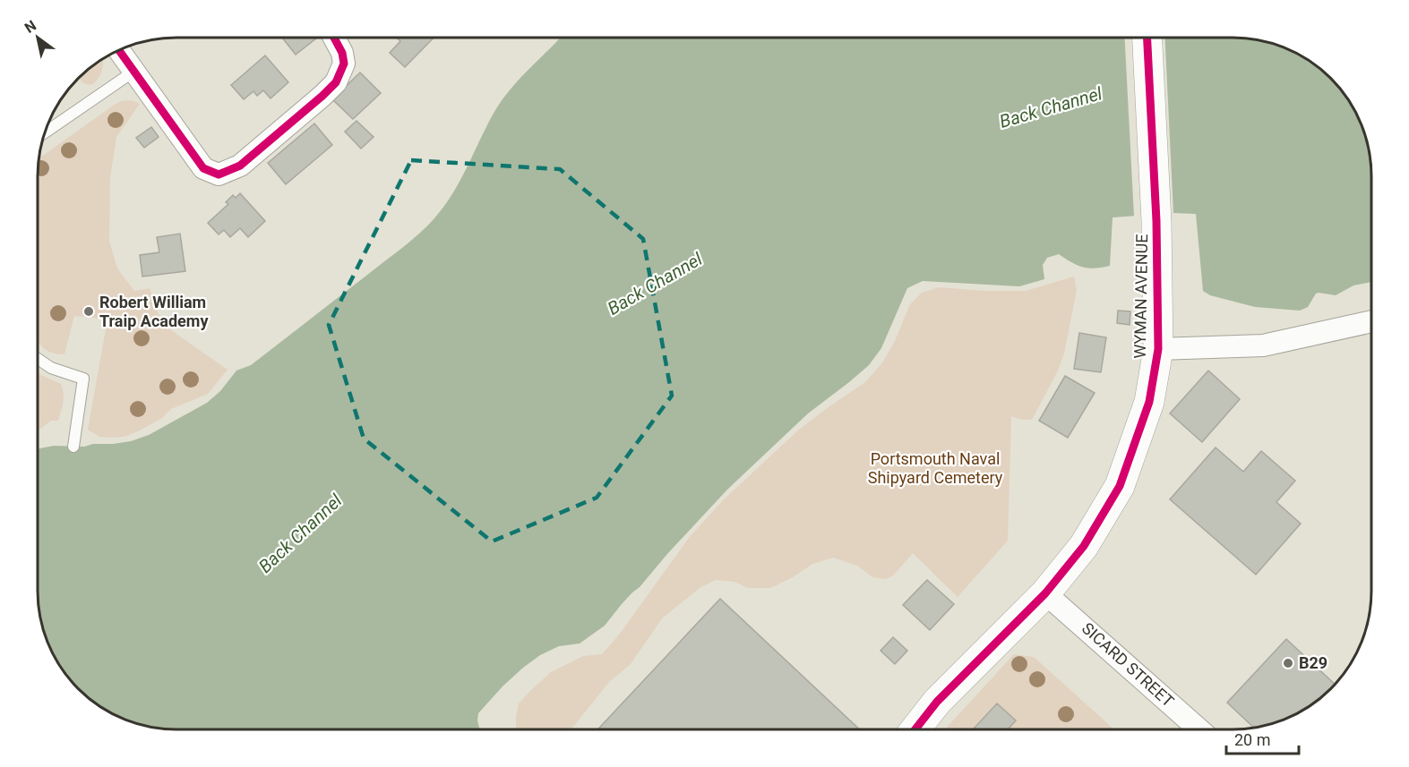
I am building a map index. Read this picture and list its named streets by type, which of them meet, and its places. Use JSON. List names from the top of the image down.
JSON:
{
  "streets": {
    "street": ["WYMAN AVENUE", "SICARD STREET"]
  },
  "crossings": [
    ["WYMAN AVENUE", "SICARD STREET"]
  ],
  "water": ["Back Channel"],
  "parks": ["Portsmouth Naval Shipyard Cemetery"],
  "places": ["Robert William Traip Academy", "B29"],
  "scale_bar": "20 m",
  "north": "top left"
}
